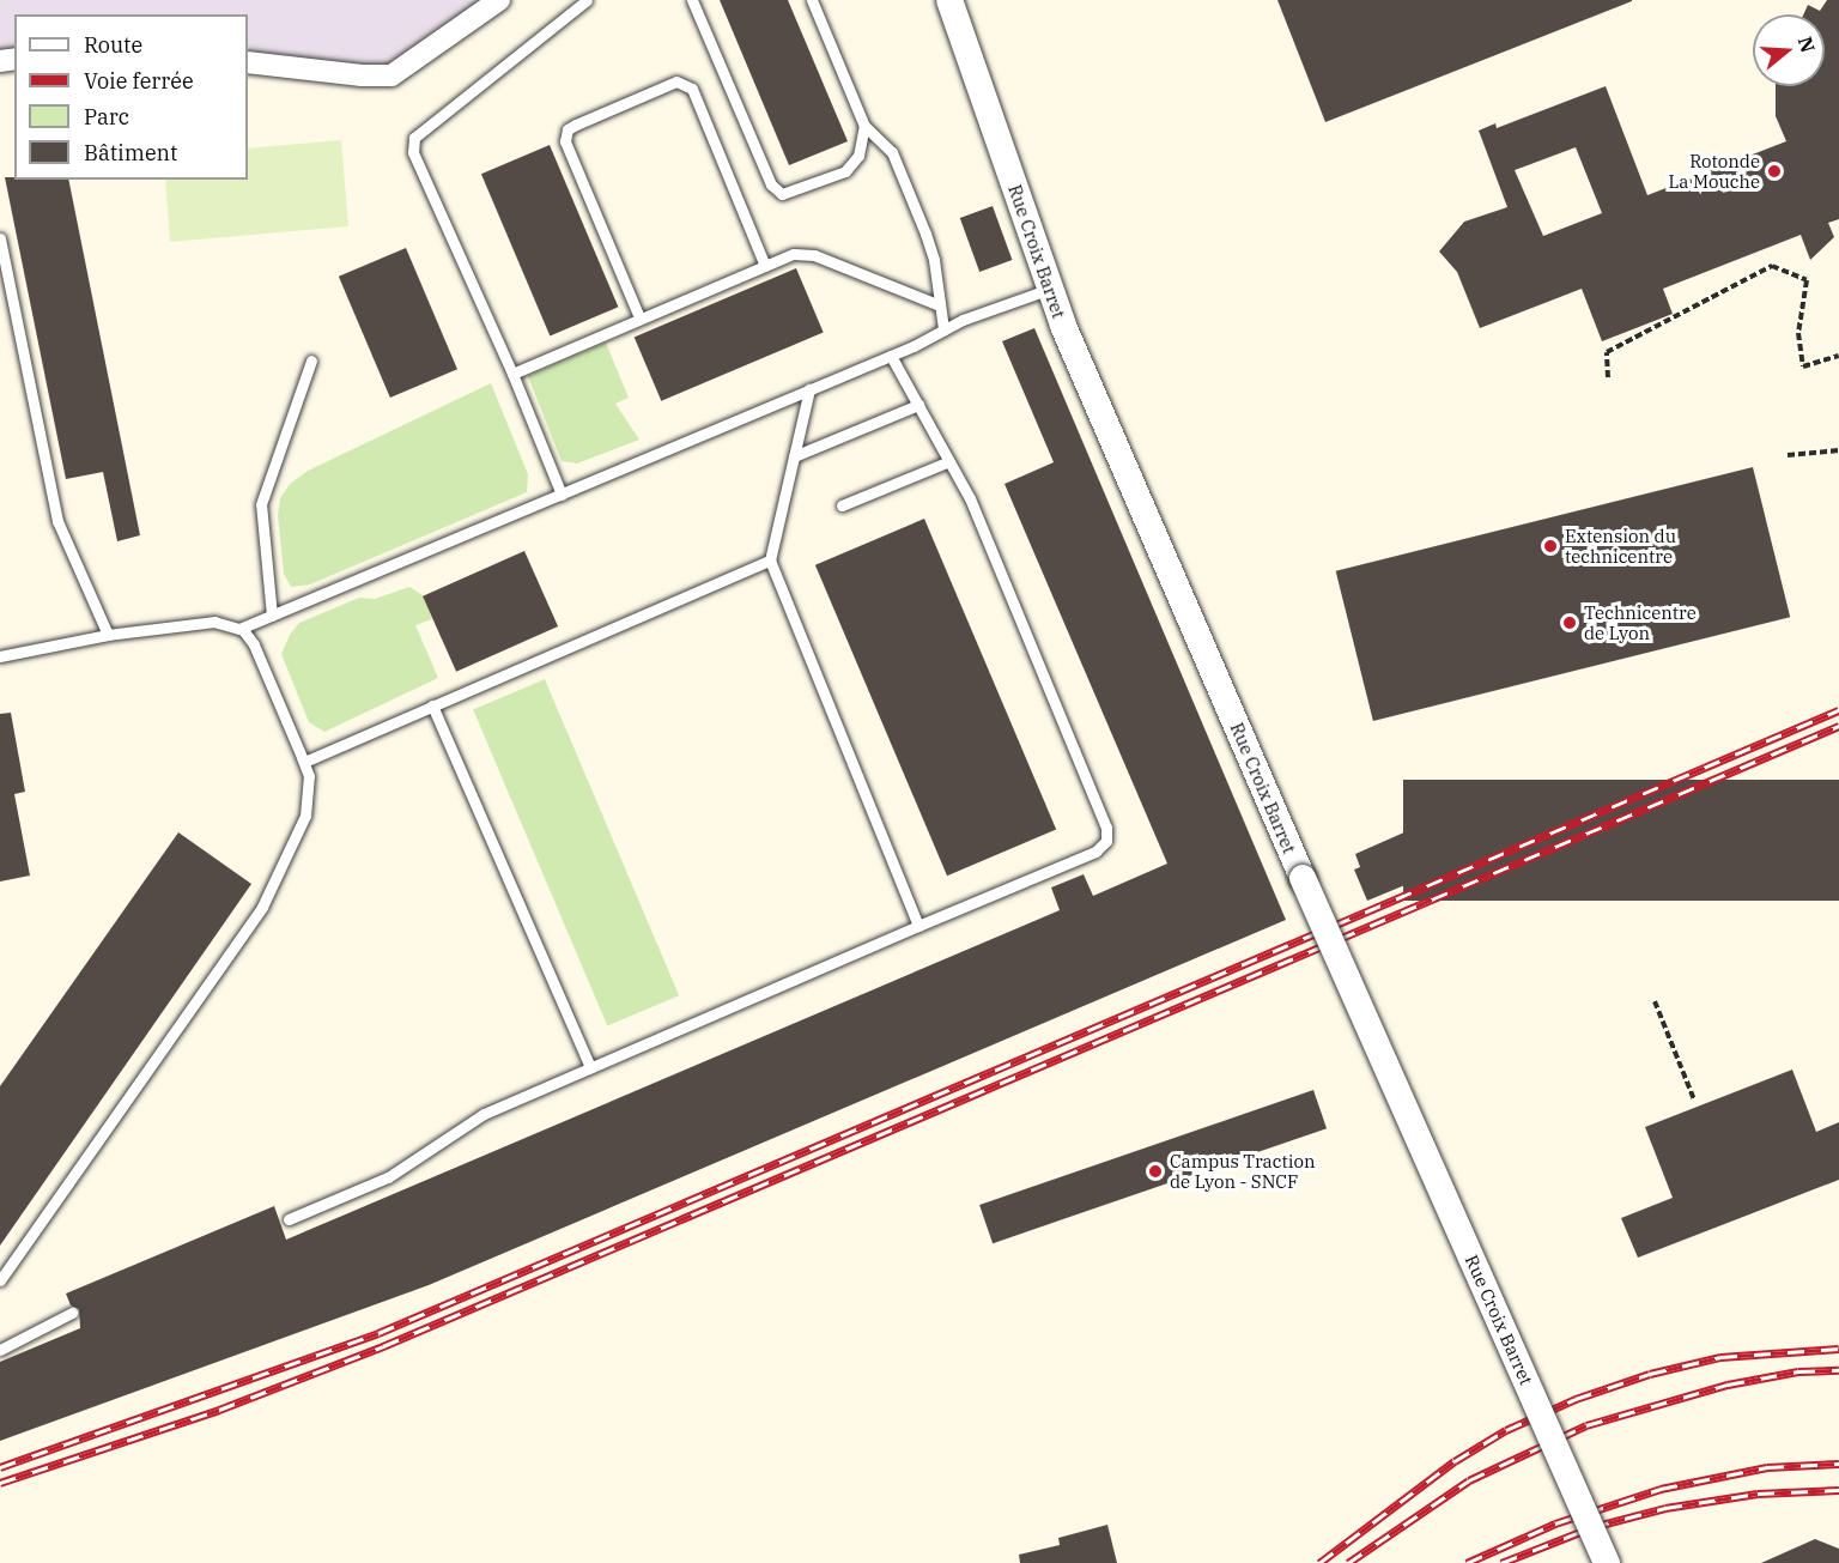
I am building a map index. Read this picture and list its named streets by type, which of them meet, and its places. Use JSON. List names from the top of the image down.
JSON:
{
  "streets": {
    "street": ["Rue Croix Barret"]
  },
  "places": [
    "Rotonde La Mouche",
    "Extension du technicentre",
    "Technicentre de Lyon",
    "Campus Traction de Lyon - SNCF"
  ],
  "legend": [
    "Route",
    "Voie ferrée",
    "Parc",
    "Bâtiment"
  ],
  "north": "right"
}
